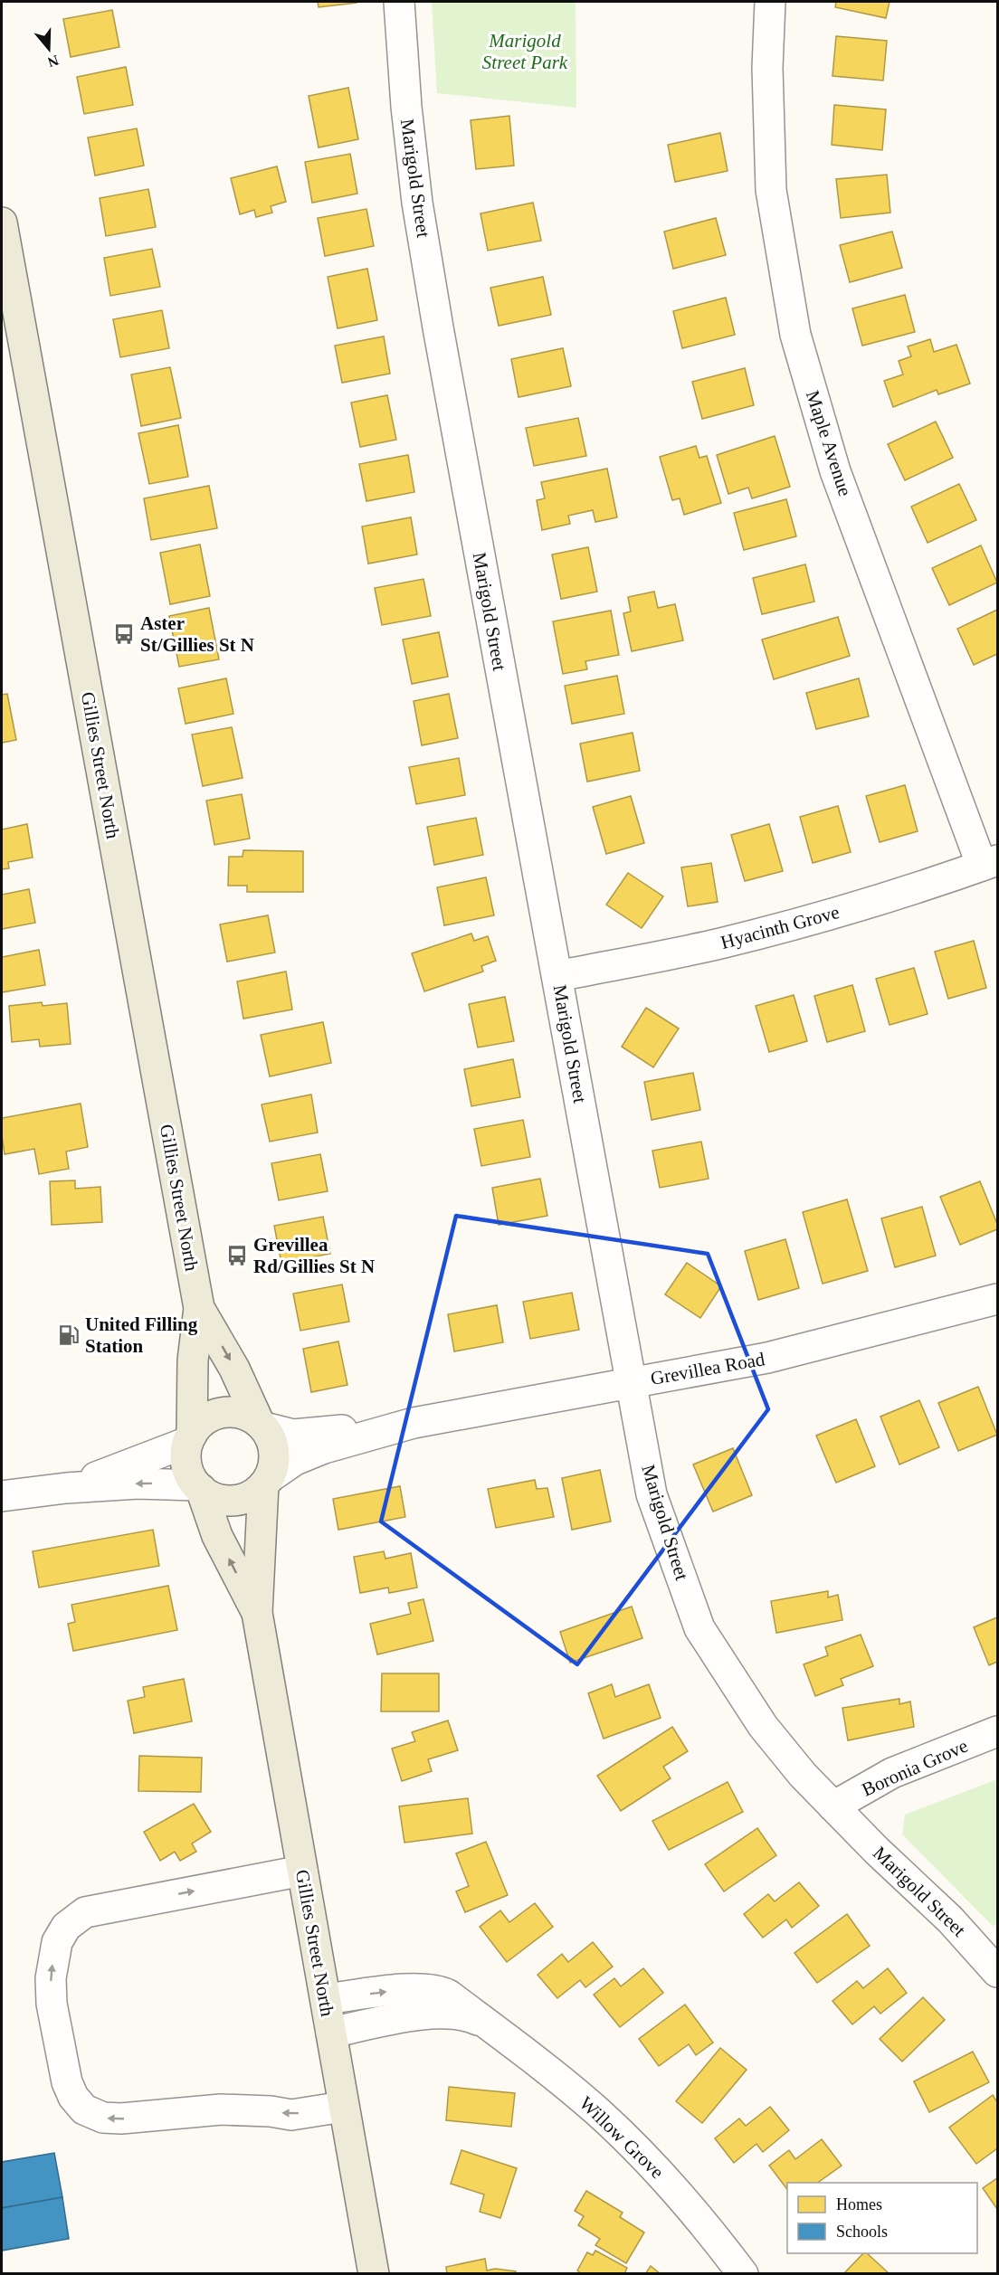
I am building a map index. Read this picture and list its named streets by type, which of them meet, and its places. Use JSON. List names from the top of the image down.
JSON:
{
  "streets": {
    "main road": ["Gillies Street North"],
    "street": [
      "Marigold Street",
      "Maple Avenue",
      "Hyacinth Grove",
      "Grevillea Road",
      "Boronia Grove",
      "Willow Grove"
    ]
  },
  "crossings": [
    ["Marigold Street", "Hyacinth Grove"],
    ["Marigold Street", "Grevillea Road"],
    ["Marigold Street", "Boronia Grove"],
    ["Maple Avenue", "Hyacinth Grove"],
    ["Gillies Street North", "Grevillea Road"],
    ["Gillies Street North", "Willow Grove"]
  ],
  "parks": ["Marigold Street Park"],
  "places": {
    "bus stop": ["Aster St/Gillies St N", "Grevillea Rd/Gillies St N"],
    "fuel station": ["United Filling Station"]
  },
  "legend": ["Homes", "Schools"],
  "north": "bottom"
}
